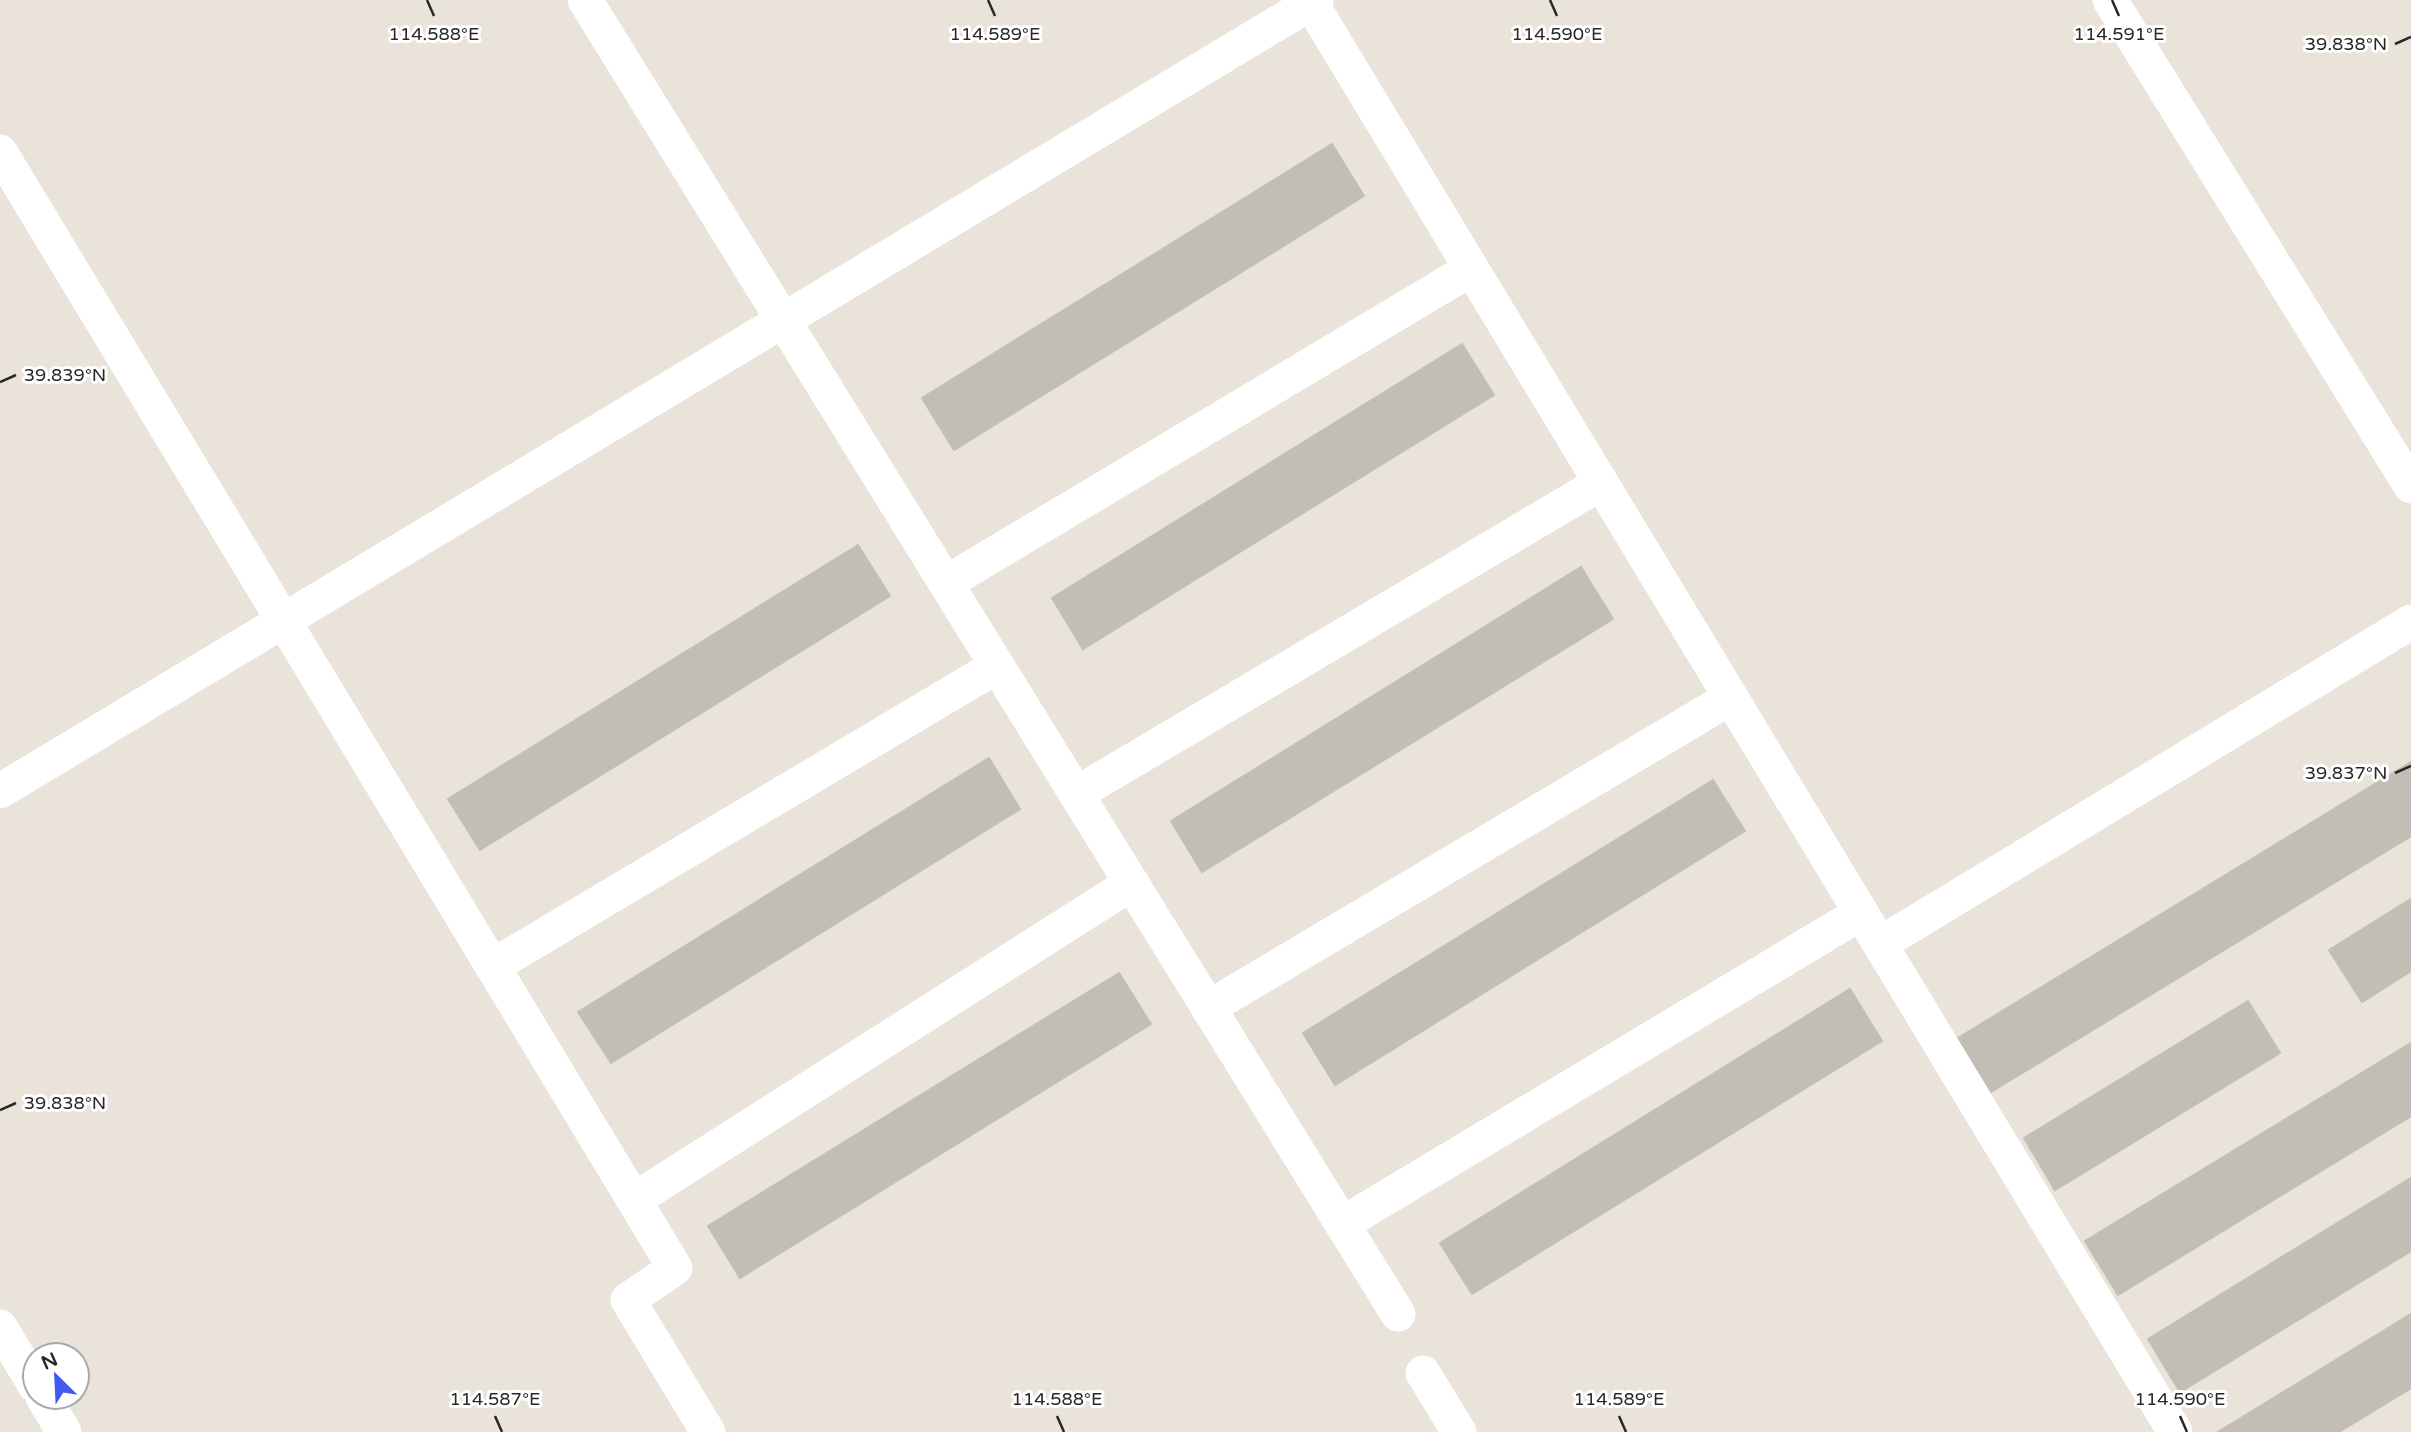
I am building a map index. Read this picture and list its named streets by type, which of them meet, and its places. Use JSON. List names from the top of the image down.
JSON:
{
  "north": "top left",
  "coordinates": [
    "114.588°E",
    "114.589°E",
    "114.590°E",
    "114.591°E",
    "39.838°N",
    "39.839°N",
    "39.837°N",
    "114.587°E"
  ]
}
